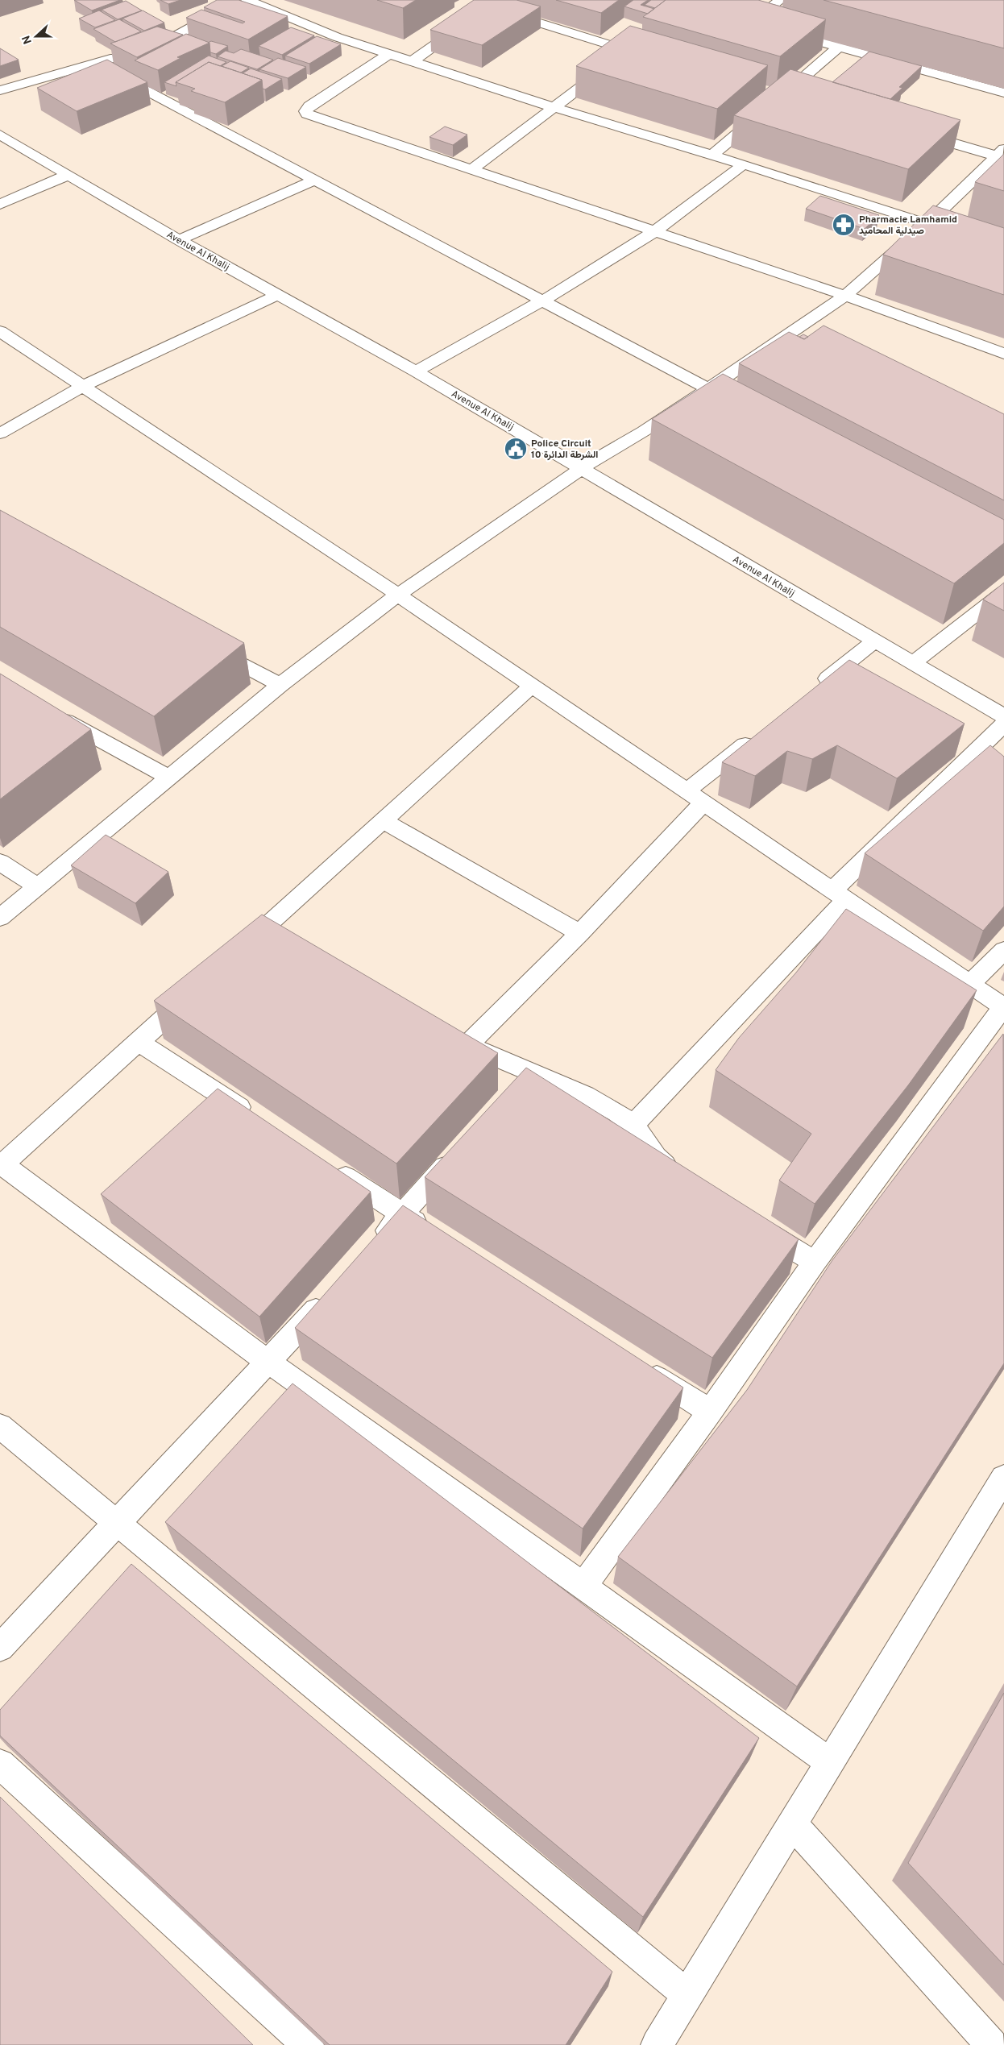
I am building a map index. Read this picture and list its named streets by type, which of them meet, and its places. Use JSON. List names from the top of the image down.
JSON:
{
  "streets": {
    "street": ["Avenue Al Khalij"]
  },
  "places": {
    "pharmacy": ["Pharmacie Lamhamid صيدلية المحاميد"],
    "public building": ["Police Circuit 10 الشرطة الدائرة"]
  },
  "north": "left"
}
